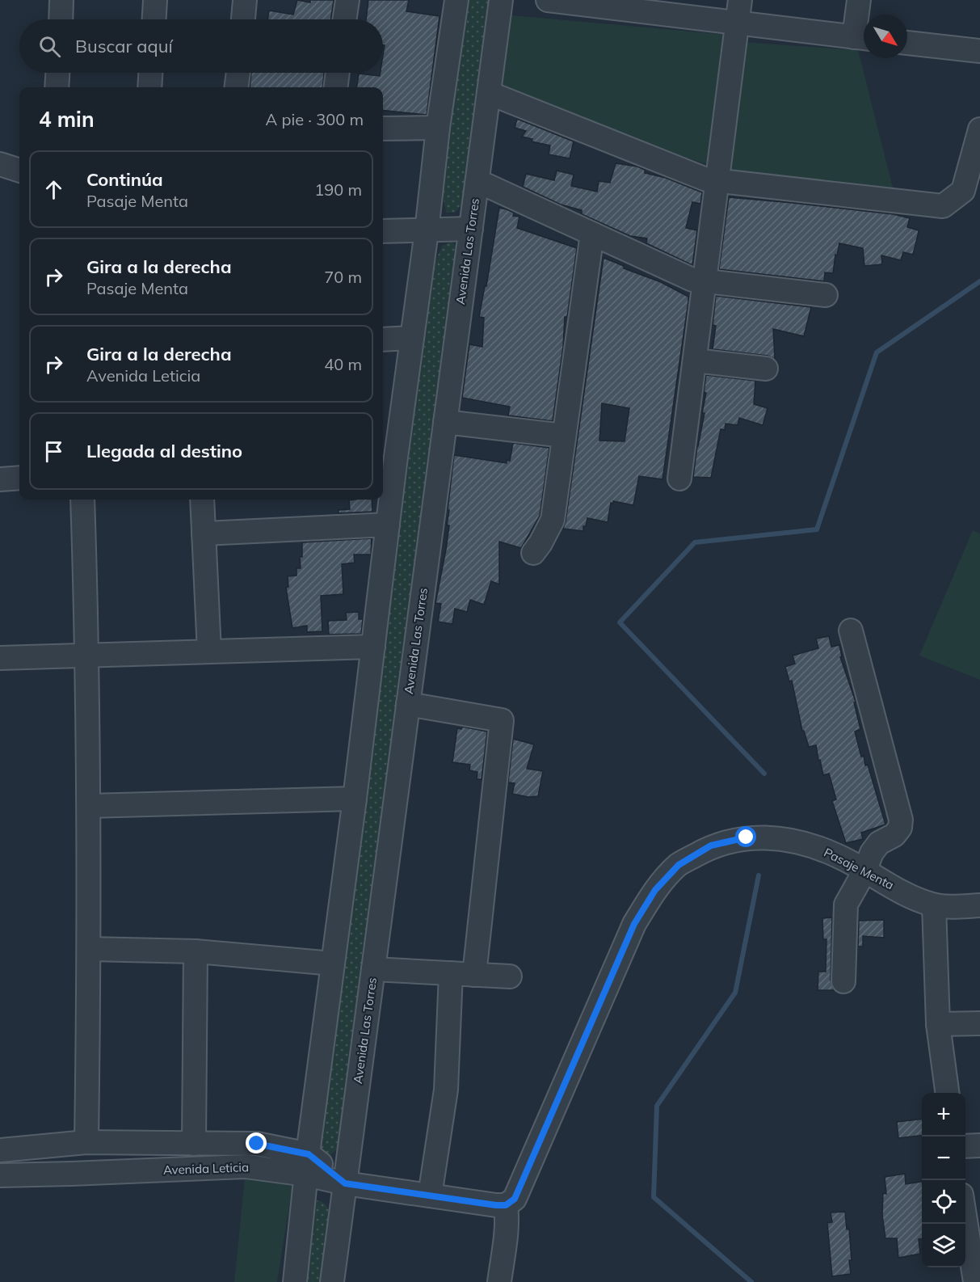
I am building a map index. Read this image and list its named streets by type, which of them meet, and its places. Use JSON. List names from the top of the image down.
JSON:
{
  "streets": {
    "street": ["Avenida Las Torres", "Pasaje Menta", "Avenida Leticia"]
  },
  "crossings": [
    ["Avenida Las Torres", "Avenida Leticia"]
  ],
  "north": "bottom right",
  "page": {
    "search": "Buscar aquí",
    "heading": ["4 min", "A pie · 300 m"],
    "list": [
      ["Continúa", "Pasaje Menta", "190 m"],
      ["Gira a la derecha", "Pasaje Menta", "70 m"],
      ["Gira a la derecha", "Avenida Leticia", "40 m"],
      "Llegada al destino"
    ],
    "map_buttons": ["+", "−"]
  }
}
